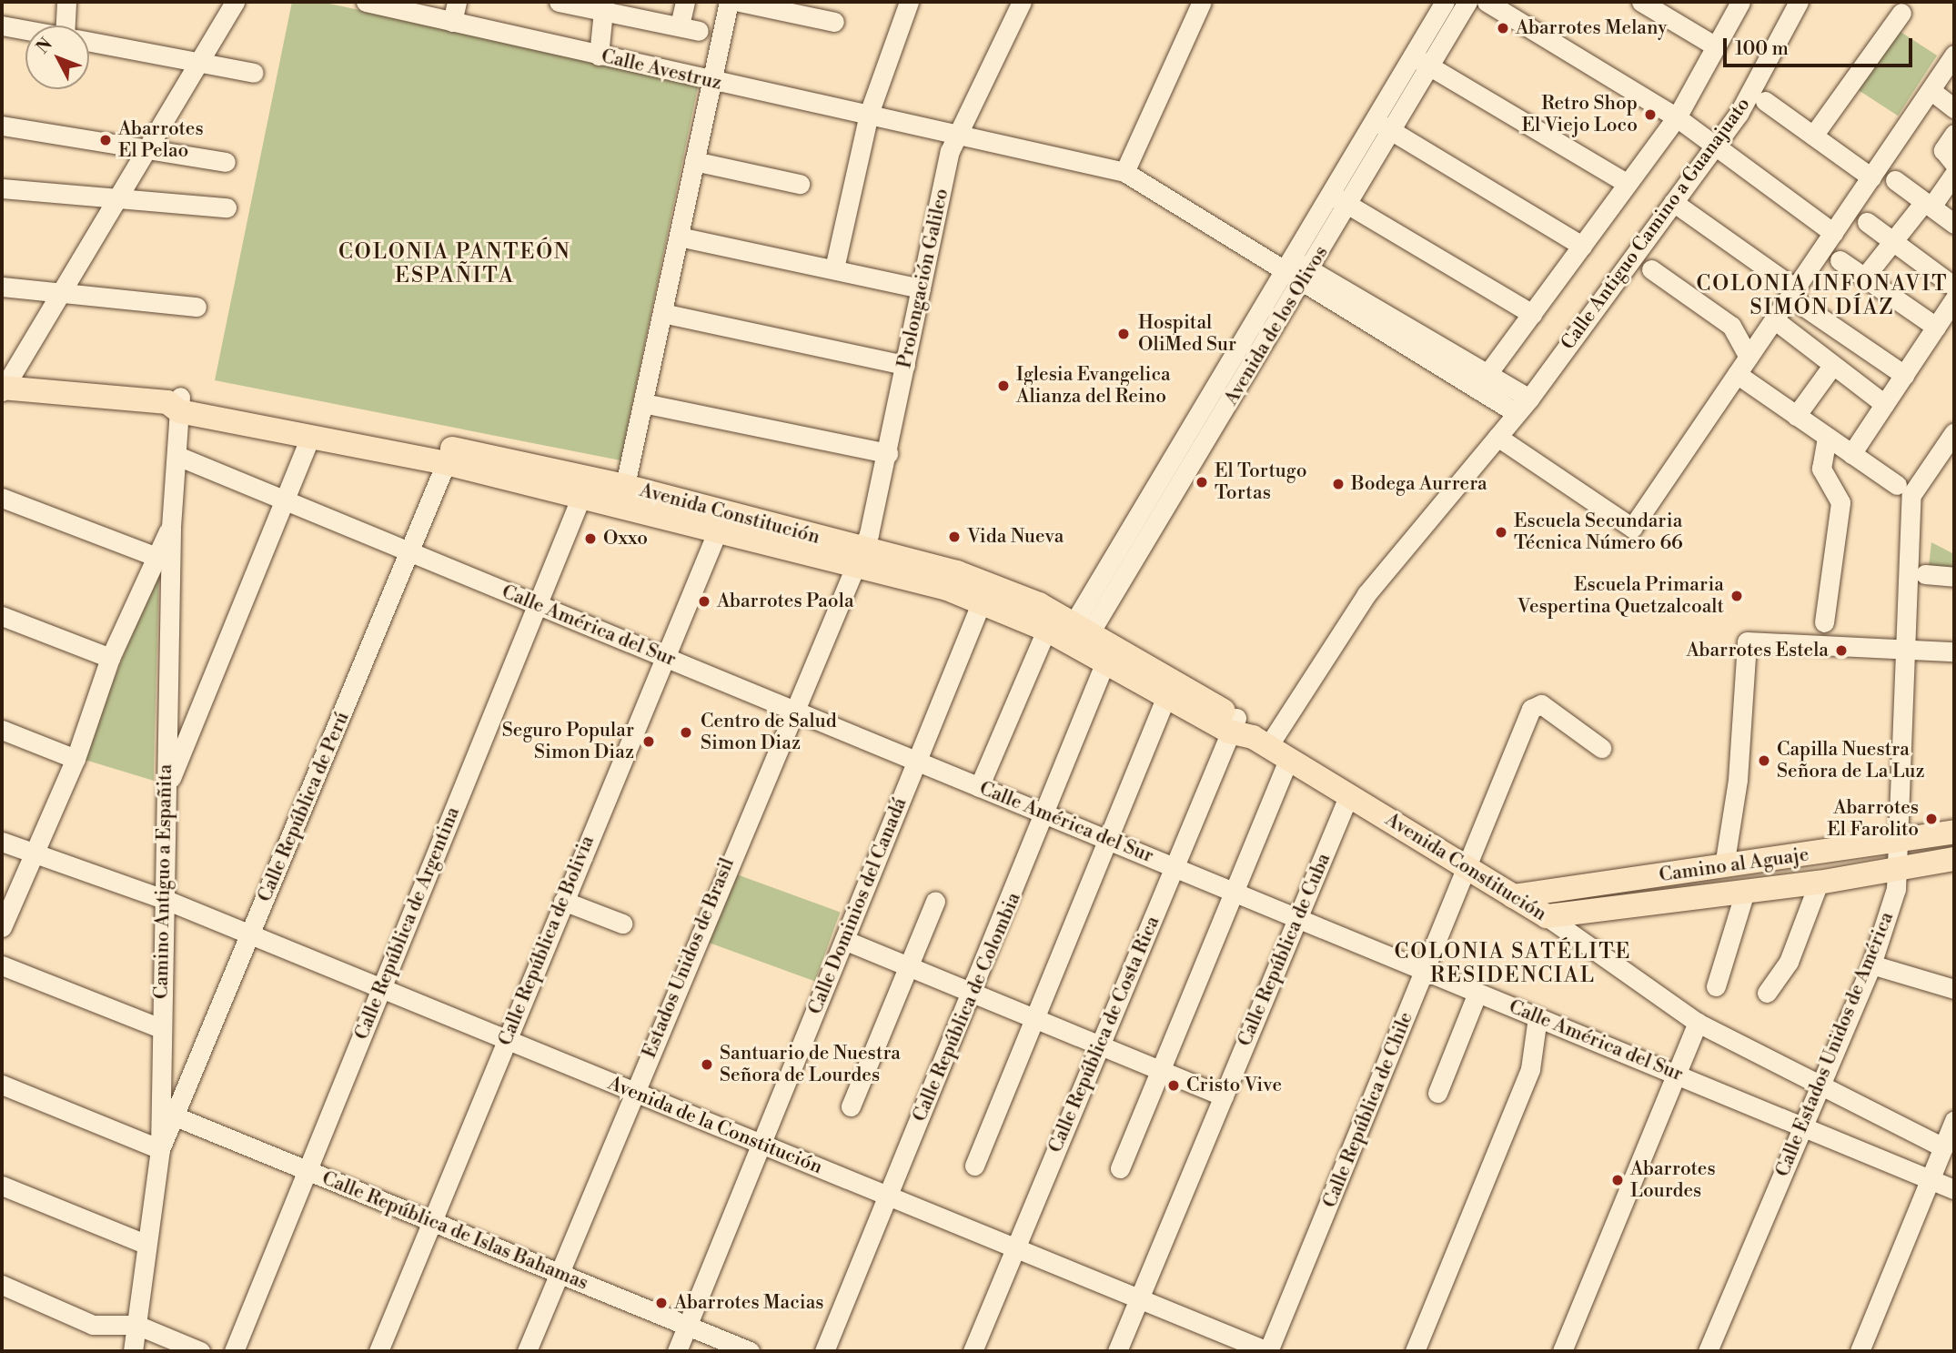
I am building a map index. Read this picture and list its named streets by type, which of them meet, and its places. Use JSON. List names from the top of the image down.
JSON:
{
  "streets": {
    "main road": ["Avenida Constitución", "Camino al Aguaje"],
    "street": [
      "Calle Avestruz",
      "Calle Antiguo Camino a Guanajuato",
      "Prolongación Galileo",
      "Avenida de los Olivos",
      "Calle América del Sur",
      "Calle República de Perú",
      "Camino Antiguo a Españita",
      "Calle Dominios del Canadá",
      "Calle República de Argentina",
      "Calle República de Bolivia",
      "Calle República de Cuba",
      "Estados Unidos de Brasil",
      "Calle República de Colombia",
      "Calle República de Costa Rica",
      "Calle Estados Unidos de América",
      "Calle República de Chile",
      "Avenida de la Constitución",
      "Calle República de Islas Bahamas"
    ]
  },
  "crossings": [
    ["Calle Avestruz", "Calle Antiguo Camino a Guanajuato"],
    ["Calle Avestruz", "Prolongación Galileo"],
    ["Calle Avestruz", "Avenida de los Olivos"],
    ["Calle Antiguo Camino a Guanajuato", "Avenida Constitución"],
    ["Calle Antiguo Camino a Guanajuato", "Calle América del Sur"],
    ["Prolongación Galileo", "Avenida Constitución"],
    ["Prolongación Galileo", "Estados Unidos de Brasil"],
    ["Avenida de los Olivos", "Avenida Constitución"],
    ["Avenida de los Olivos", "Calle América del Sur"],
    ["Avenida Constitución", "Calle República de Perú"],
    ["Avenida Constitución", "Camino al Aguaje"],
    ["Avenida Constitución", "Calle Dominios del Canadá"],
    ["Avenida Constitución", "Calle República de Argentina"],
    ["Avenida Constitución", "Calle República de Bolivia"],
    ["Avenida Constitución", "Calle República de Cuba"],
    ["Avenida Constitución", "Estados Unidos de Brasil"],
    ["Avenida Constitución", "Calle República de Colombia"],
    ["Avenida Constitución", "Calle República de Costa Rica"],
    ["Avenida Constitución", "Calle Estados Unidos de América"],
    ["Avenida Constitución", "Calle República de Chile"],
    ["Calle América del Sur", "Calle República de Perú"],
    ["Calle América del Sur", "Calle Dominios del Canadá"],
    ["Calle América del Sur", "Calle República de Argentina"],
    ["Calle América del Sur", "Calle República de Bolivia"],
    ["Calle América del Sur", "Calle República de Cuba"],
    ["Calle América del Sur", "Estados Unidos de Brasil"],
    ["Calle América del Sur", "Calle República de Colombia"],
    ["Calle América del Sur", "Calle República de Costa Rica"],
    ["Calle América del Sur", "Calle Estados Unidos de América"],
    ["Calle América del Sur", "Calle República de Chile"],
    ["Calle República de Perú", "Camino Antiguo a Españita"],
    ["Calle República de Perú", "Avenida de la Constitución"],
    ["Calle República de Perú", "Calle República de Islas Bahamas"],
    ["Camino al Aguaje", "Calle Estados Unidos de América"],
    ["Camino Antiguo a Españita", "Avenida de la Constitución"],
    ["Camino Antiguo a Españita", "Calle República de Islas Bahamas"],
    ["Calle Dominios del Canadá", "Avenida de la Constitución"],
    ["Calle Dominios del Canadá", "Calle República de Islas Bahamas"],
    ["Calle República de Argentina", "Avenida de la Constitución"],
    ["Calle República de Argentina", "Calle República de Islas Bahamas"],
    ["Calle República de Bolivia", "Avenida de la Constitución"],
    ["Calle República de Bolivia", "Calle República de Islas Bahamas"],
    ["Calle República de Cuba", "Avenida de la Constitución"],
    ["Estados Unidos de Brasil", "Avenida de la Constitución"],
    ["Estados Unidos de Brasil", "Calle República de Islas Bahamas"],
    ["Calle República de Colombia", "Avenida de la Constitución"],
    ["Calle República de Costa Rica", "Avenida de la Constitución"],
    ["Calle República de Chile", "Avenida de la Constitución"]
  ],
  "districts": ["COLONIA PANTEÓN ESPAÑITA", "COLONIA INFONAVIT SIMÓN DÍAZ", "COLONIA SATÉLITE RESIDENCIAL"],
  "places": [
    "Abarrotes Melany",
    "Retro Shop El Viejo Loco",
    "Abarrotes El Pelao",
    "Hospital OliMed Sur",
    "Iglesia Evangelica Alianza del Reino",
    "El Tortugo Tortas",
    "Bodega Aurrera",
    "Escuela Secundaria Técnica Número 66",
    "Vida Nueva",
    "Oxxo",
    "Escuela Primaria Vespertina Quetzalcoalt",
    "Abarrotes Paola",
    "Abarrotes Estela",
    "Centro de Salud Simon Diaz",
    "Seguro Popular Simon Diaz",
    "Capilla Nuestra Señora de La Luz",
    "Abarrotes El Farolito",
    "Santuario de Nuestra Señora de Lourdes",
    "Cristo Vive",
    "Abarrotes Lourdes",
    "Abarrotes Macias"
  ],
  "scale_bar": "100 m",
  "north": "top left"
}
